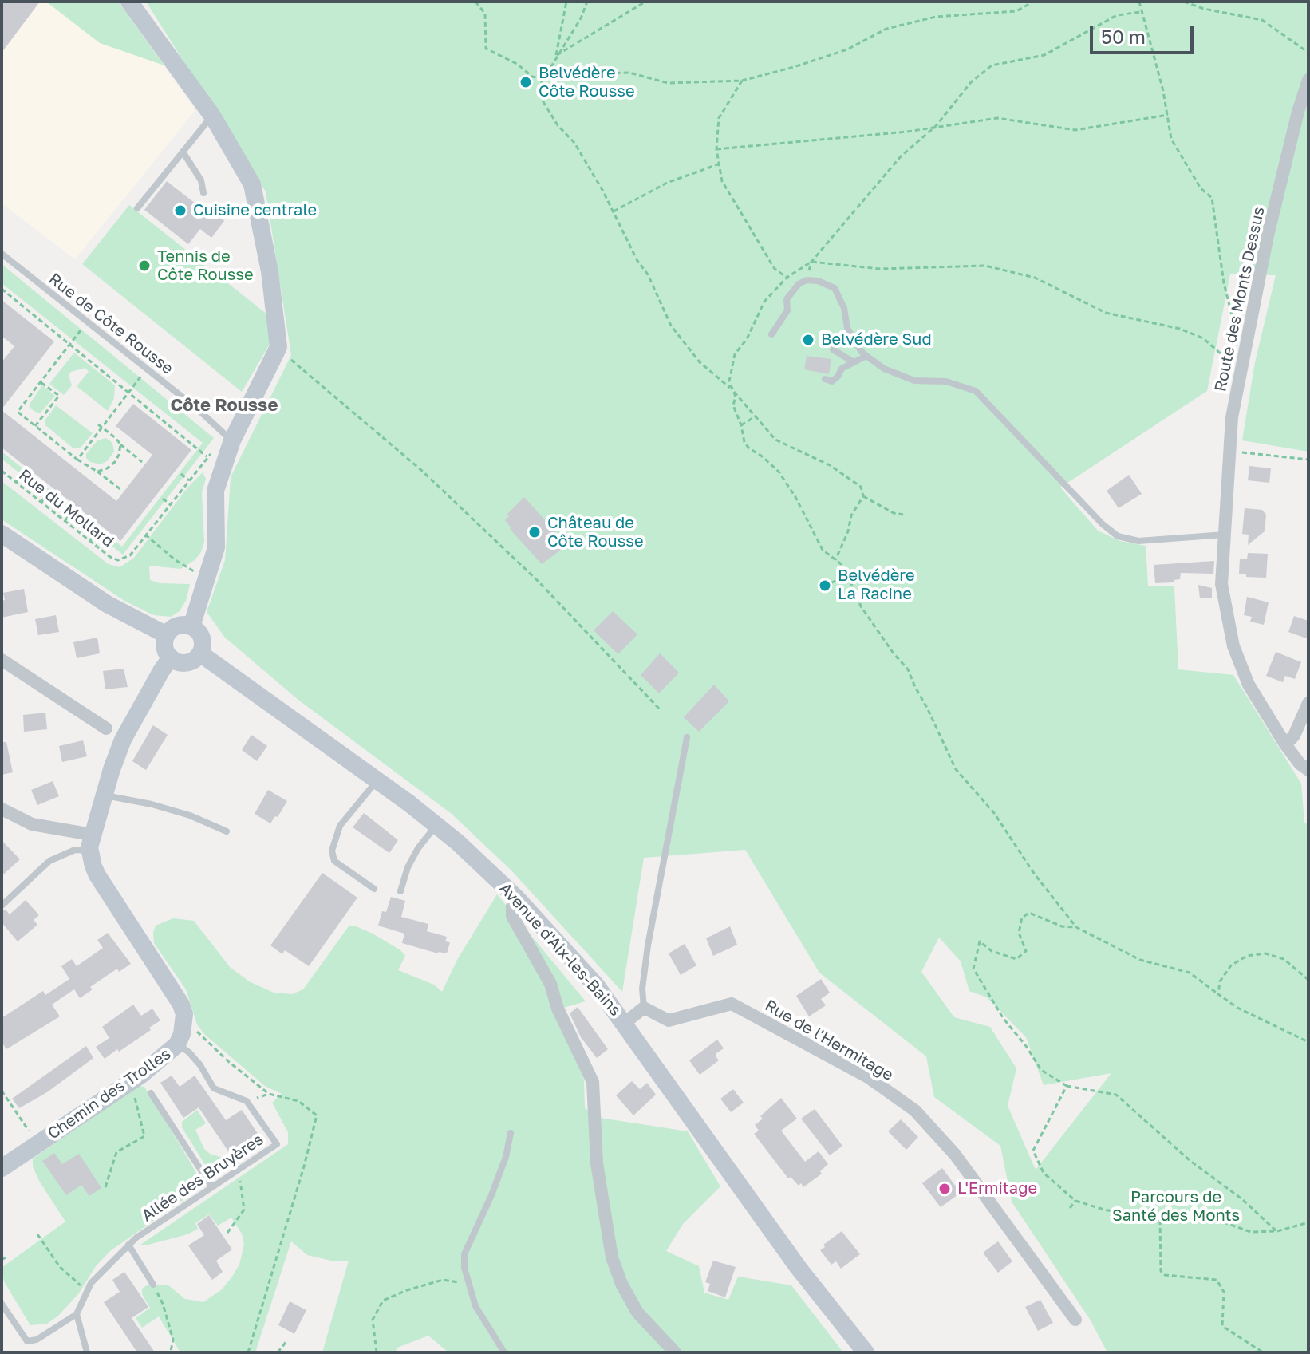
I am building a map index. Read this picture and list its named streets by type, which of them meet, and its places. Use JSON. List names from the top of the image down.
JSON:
{
  "streets": {
    "main road": ["Avenue d'Aix-les-Bains", "Chemin des Trolles"],
    "street": ["Route des Monts Dessus", "Rue de l'Hermitage"],
    "lane": ["Rue de Côte Rousse", "Allée des Bruyères"],
    "path": ["Rue du Mollard"]
  },
  "districts": ["Côte Rousse"],
  "parks": ["Parcours de Santé des Monts"],
  "places": [
    "Belvédère Côte Rousse",
    "Cuisine centrale",
    "Tennis de Côte Rousse",
    "Belvédère Sud",
    "Château de Côte Rousse",
    "Belvédère La Racine",
    "L'Ermitage"
  ],
  "scale_bar": "50 m"
}
